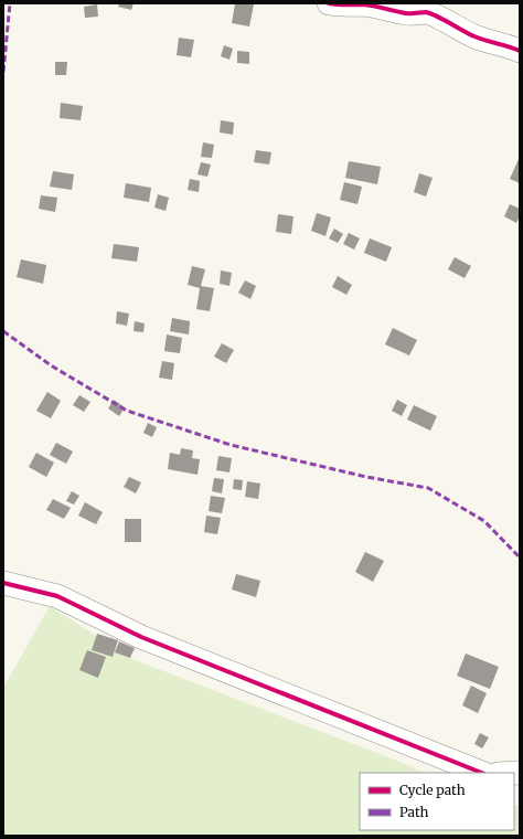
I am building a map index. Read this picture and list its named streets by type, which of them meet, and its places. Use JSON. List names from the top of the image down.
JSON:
{
  "legend": ["Cycle path", "Path"]
}
